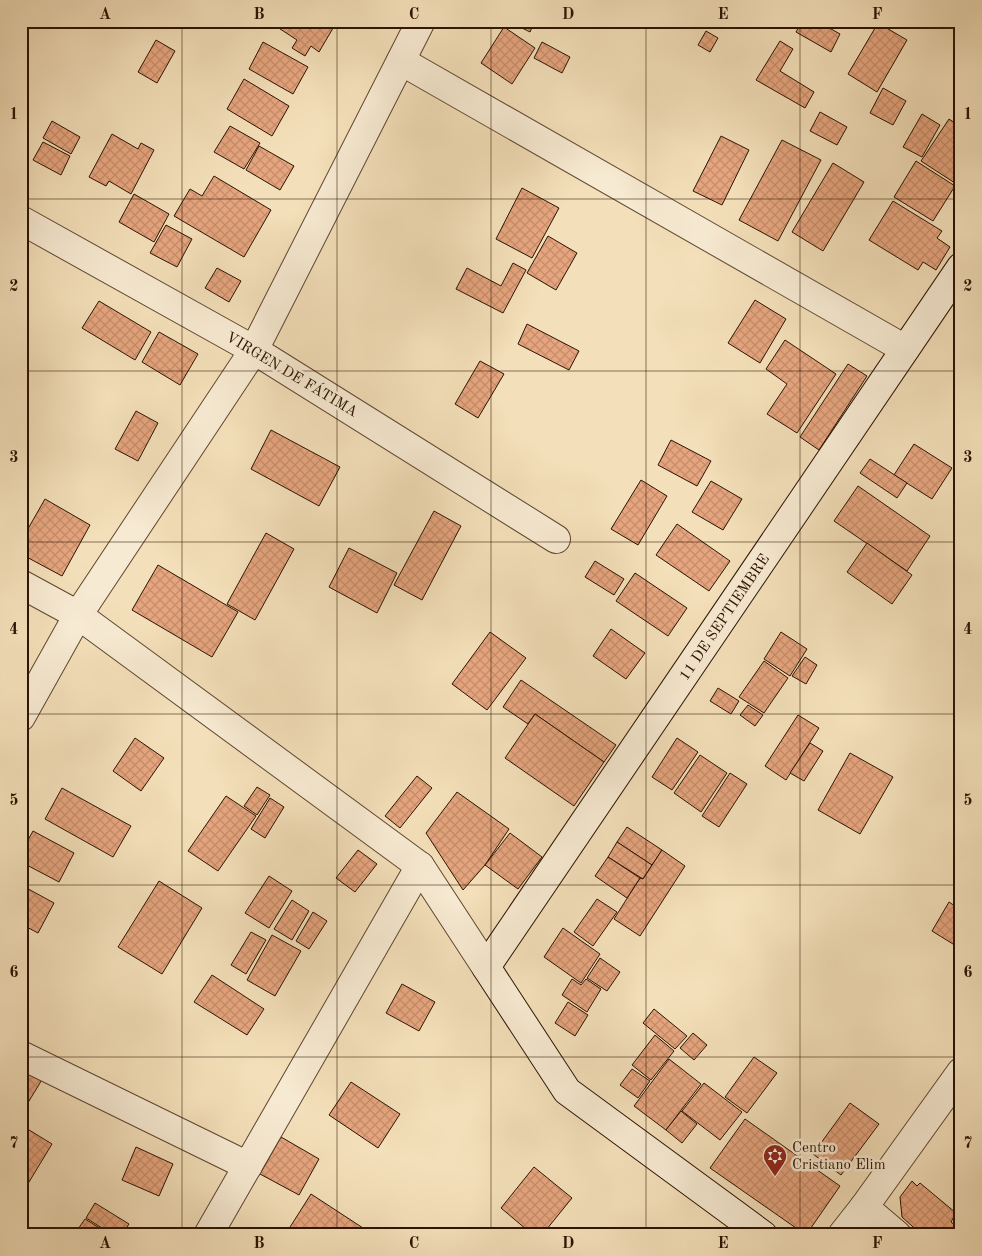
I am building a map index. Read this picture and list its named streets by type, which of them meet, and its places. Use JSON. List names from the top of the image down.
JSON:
{
  "streets": {
    "street": ["VIRGEN DE FÁTIMA", "11 DE SEPTIEMBRE"]
  },
  "places": {
    "synagogue": ["Centro Cristiano Elim"]
  },
  "grid": {
    "columns": [
      "A",
      "B",
      "C",
      "D",
      "E",
      "F"
    ],
    "rows": [
      "1",
      "2",
      "3",
      "4",
      "5",
      "6",
      "7"
    ]
  }
}
